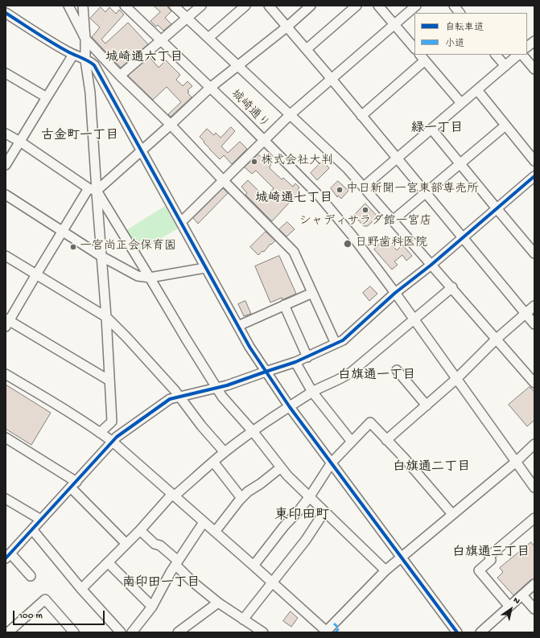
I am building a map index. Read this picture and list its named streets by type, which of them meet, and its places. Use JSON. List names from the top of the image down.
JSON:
{
  "streets": {
    "street": ["城崎通り"]
  },
  "districts": [
    "城崎通六丁目",
    "緑一丁目",
    "古金町一丁目",
    "城崎通七丁目",
    "白旗通一丁目",
    "白旗通二丁目",
    "東印田町",
    "白旗通三丁目",
    "南印田一丁目"
  ],
  "places": [
    "株式会社大判",
    "中日新聞一宮東部専売所",
    "シャディサラダ館一宮店",
    "日野歯科医院",
    "一宮尚正会保育園"
  ],
  "legend": ["自転車道", "小道"],
  "scale_bar": "100 m",
  "north": "top right"
}
